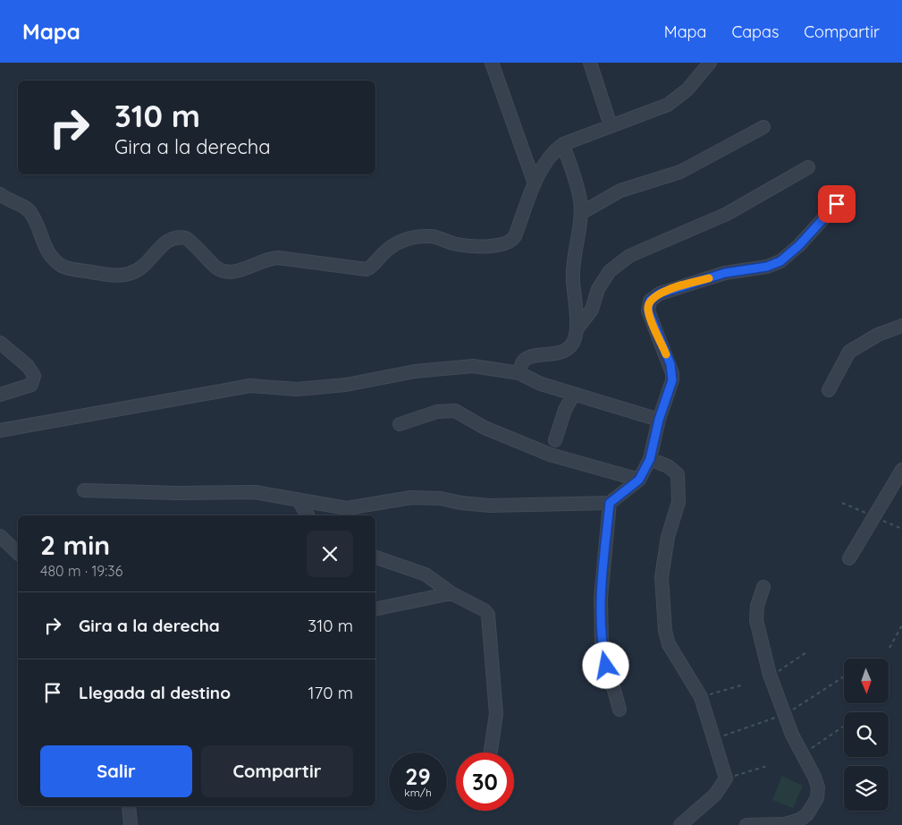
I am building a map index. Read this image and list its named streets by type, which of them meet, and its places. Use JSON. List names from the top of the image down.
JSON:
{
  "north": "bottom",
  "page": {
    "header": "Mapa",
    "nav": ["Mapa", "Capas", "Compartir"],
    "turn": ["310 m", "Gira a la derecha"],
    "heading": ["2 min", "480 m · 19:36"],
    "list": [
      {
        "name": "Gira a la derecha",
        "value": "310 m"
      },
      {
        "name": "Llegada al destino",
        "value": "170 m"
      }
    ],
    "buttons": ["Salir", "Compartir"],
    "speed": "29 km/h",
    "limit": "30"
  }
}
